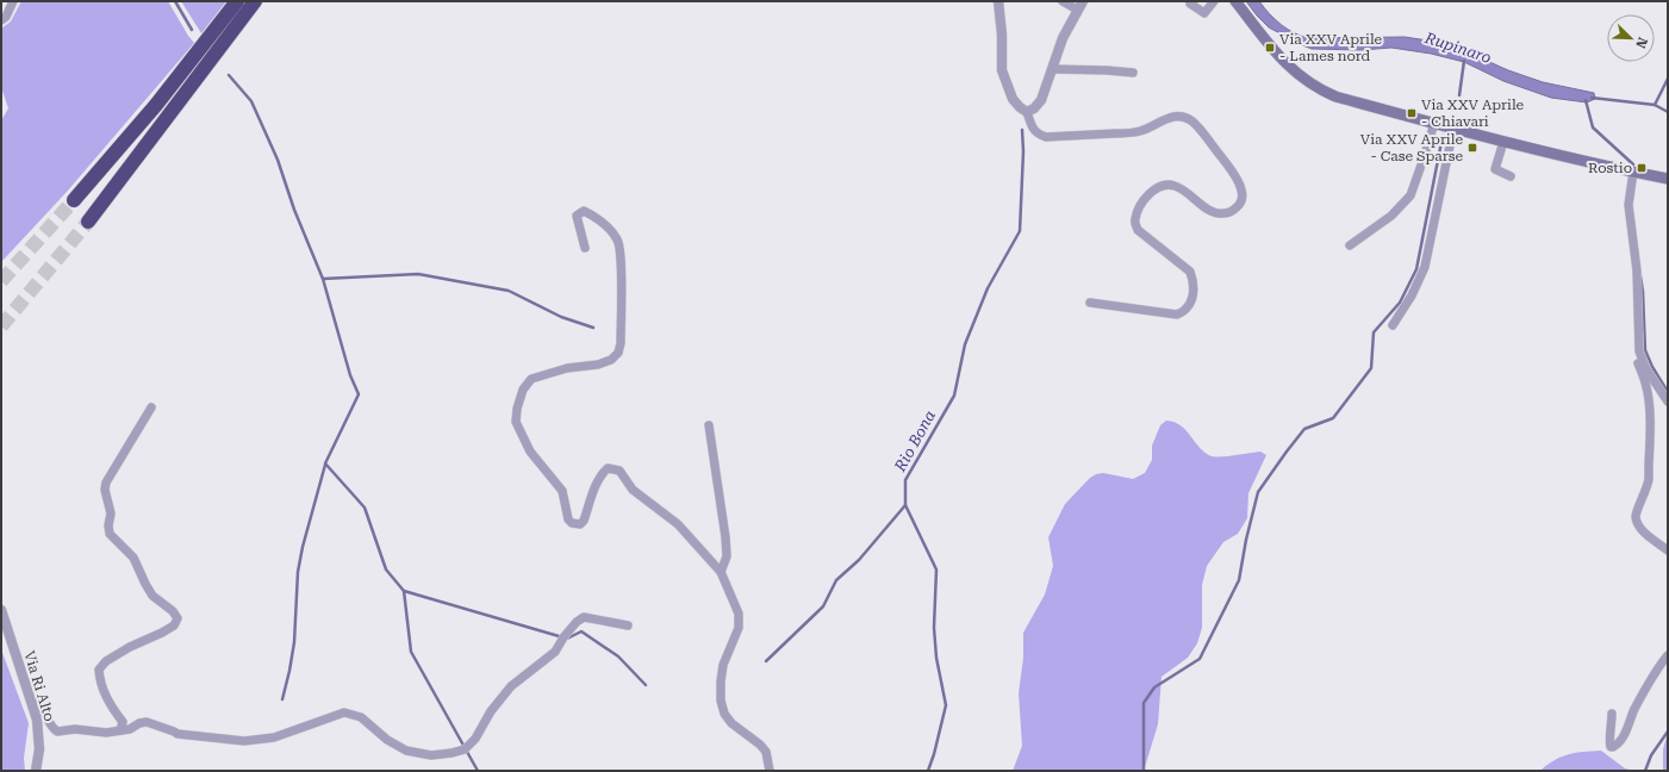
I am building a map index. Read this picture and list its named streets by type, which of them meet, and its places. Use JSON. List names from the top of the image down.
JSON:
{
  "streets": {
    "street": ["Via Ri Alto"]
  },
  "water": ["Rupinaro", "Rio Bona"],
  "places": {
    "transit": [
      "Via XXV Aprile - Lames nord",
      "Via XXV Aprile - Chiavari",
      "Via XXV Aprile - Case Sparse",
      "Rostio"
    ]
  },
  "north": "bottom right"
}
